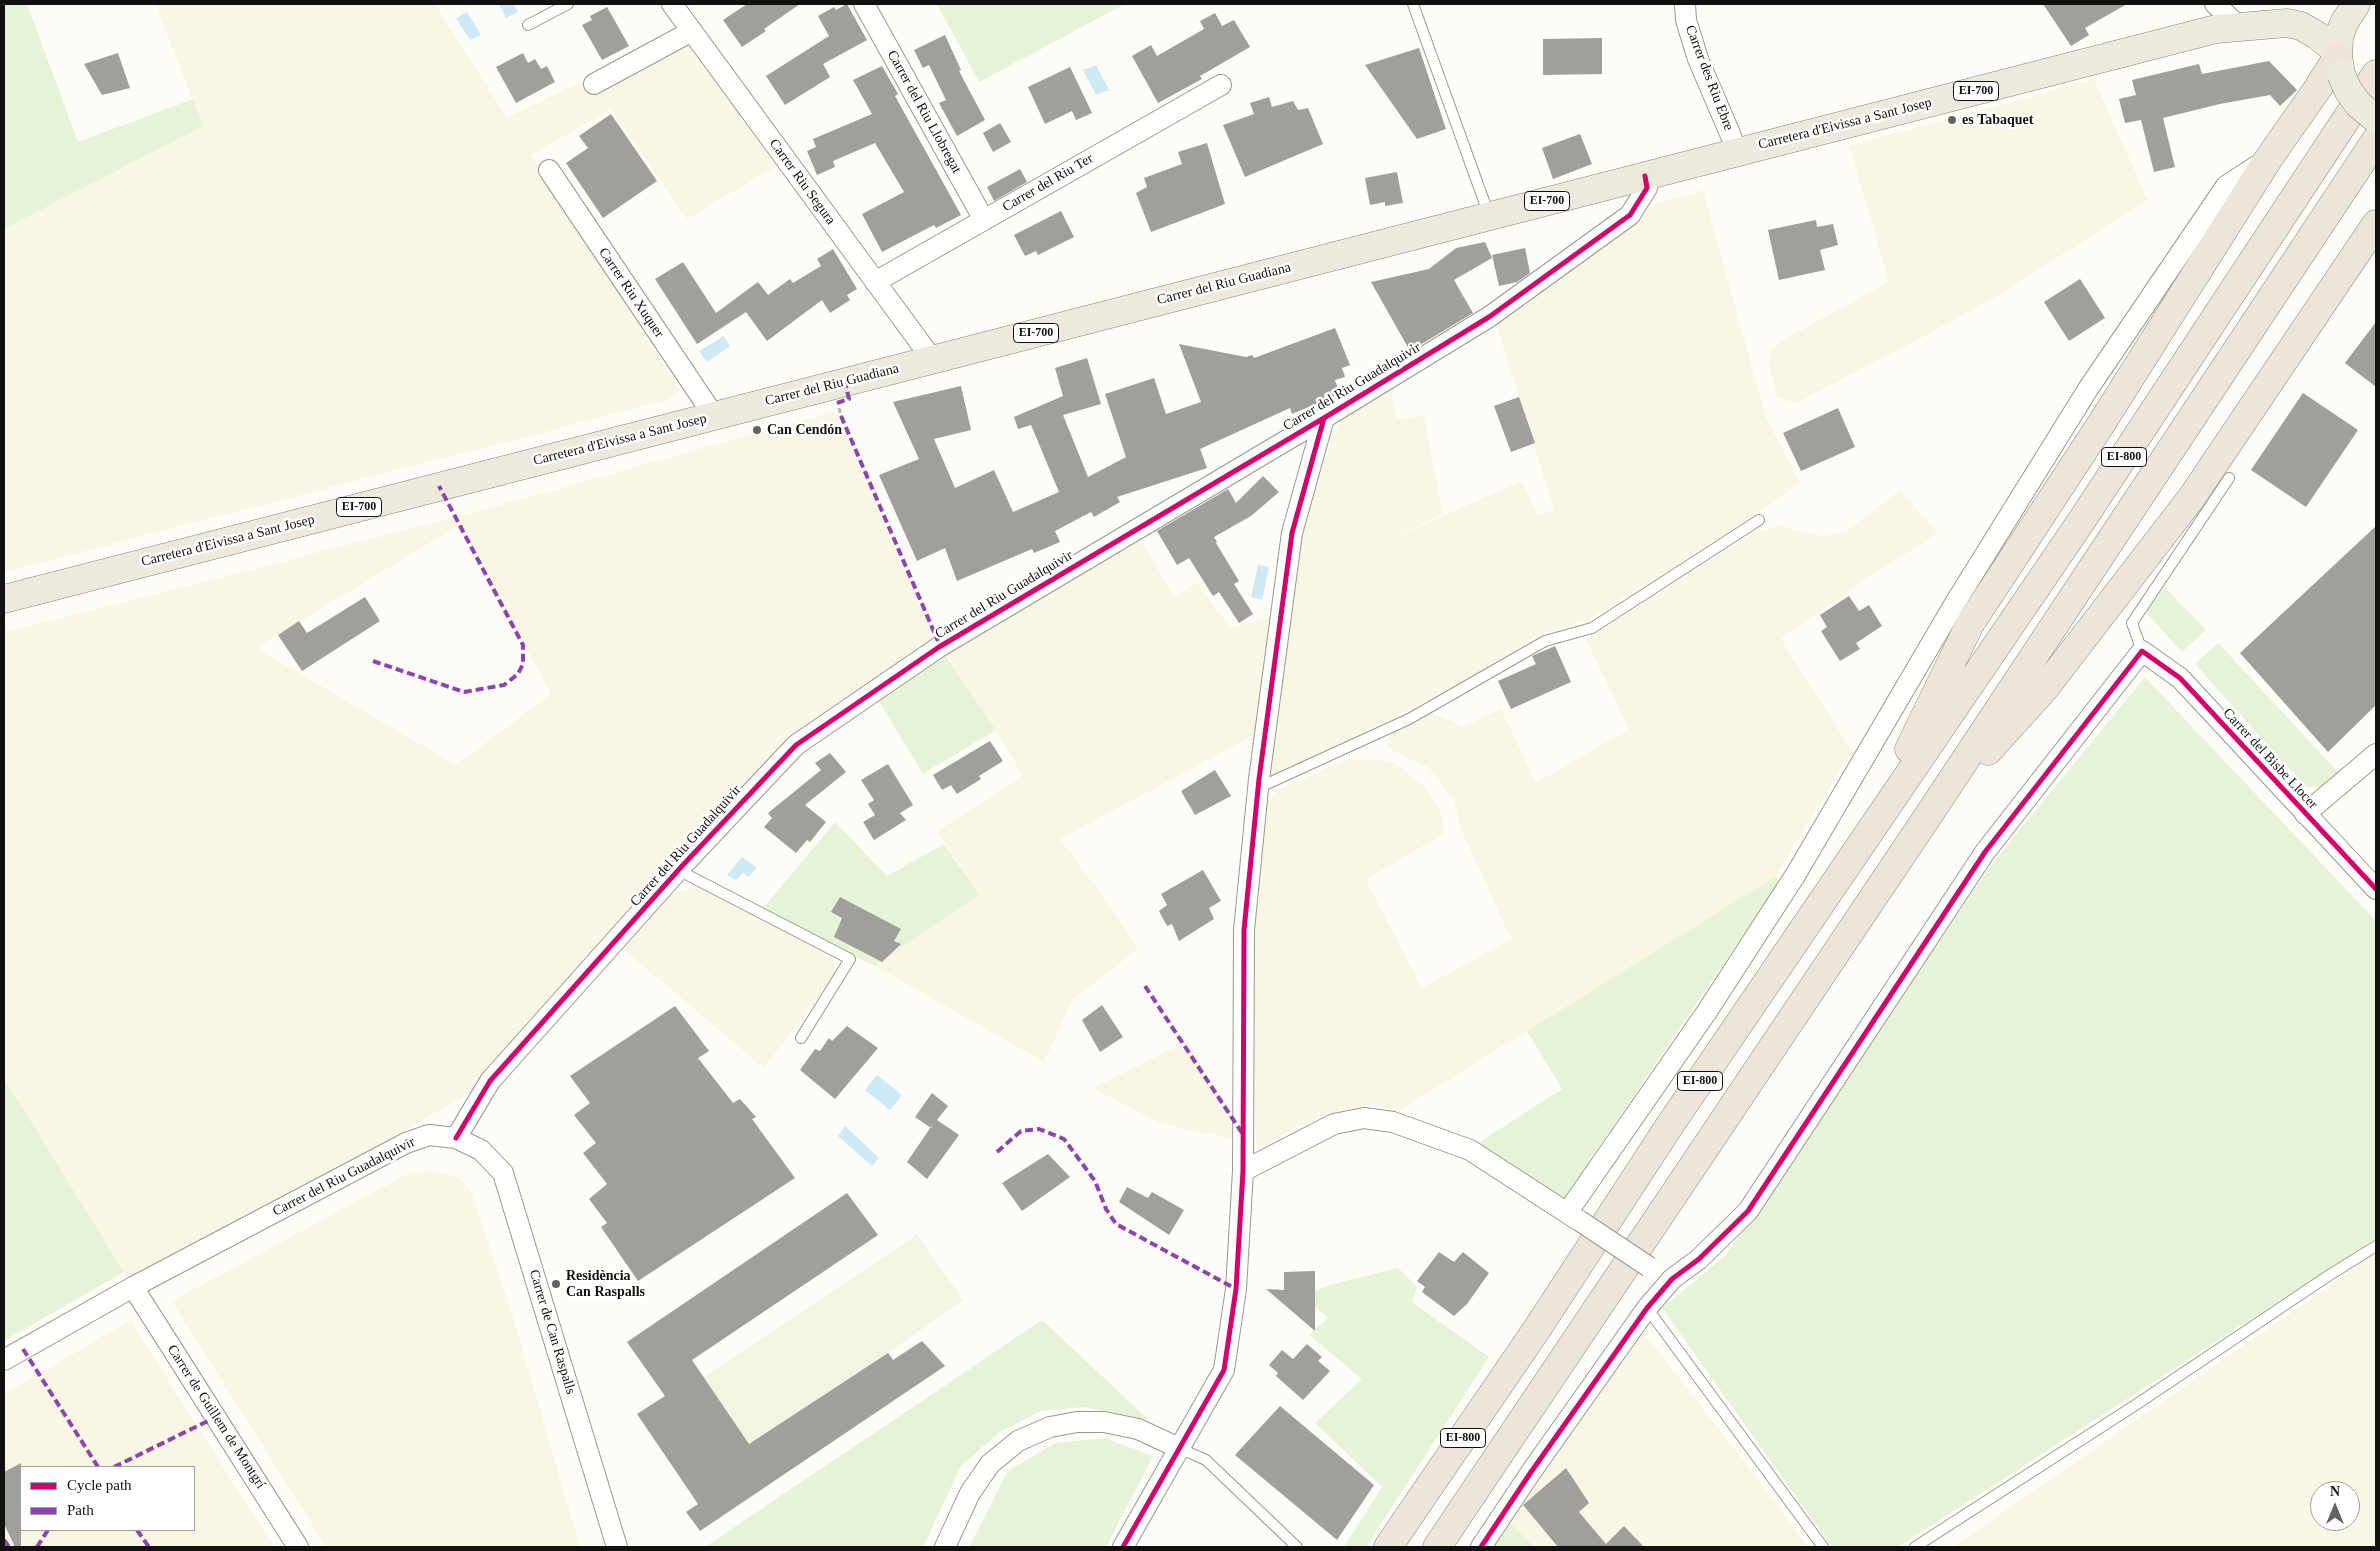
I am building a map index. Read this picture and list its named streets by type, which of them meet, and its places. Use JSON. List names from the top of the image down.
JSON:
{
  "streets": {
    "highway": ["EI-800"],
    "main road": ["EI-700", "Carretera d'Eivissa a Sant Josep", "Carrer del Riu Guadiana"],
    "street": [
      "Carrer des Riu Ebre",
      "Carrer del Riu Llobregat",
      "Carrer Riu Segura",
      "Carrer del Riu Ter",
      "Carrer Riu Xuquer",
      "Carrer del Riu Guadalquivir",
      "Carrer del Bisbe Llocer",
      "Carrer de Can Raspalls",
      "Carrer de Guillem de Montgrí"
    ]
  },
  "crossings": [
    ["Carrer des Riu Ebre", "Carretera d'Eivissa a Sant Josep"],
    ["Carrer des Riu Ebre", "Carrer del Riu Guadiana"],
    ["Carrer del Riu Llobregat", "Carrer del Riu Ter"],
    ["Carretera d'Eivissa a Sant Josep", "Carrer del Riu Guadiana"],
    ["Carretera d'Eivissa a Sant Josep", "Carrer Riu Xuquer"],
    ["Carretera d'Eivissa a Sant Josep", "EI-800"],
    ["Carrer Riu Segura", "Carrer del Riu Ter"],
    ["Carrer Riu Segura", "Carrer del Riu Guadiana"],
    ["Carrer del Riu Guadiana", "Carrer Riu Xuquer"],
    ["Carrer del Riu Guadiana", "Carrer del Riu Guadalquivir"],
    ["Carrer del Riu Guadalquivir", "Carrer de Can Raspalls"],
    ["Carrer del Riu Guadalquivir", "Carrer de Guillem de Montgrí"]
  ],
  "places": ["es Tabaquet", "Can Cendón", "Residència Can Raspalls"],
  "legend": ["Cycle path", "Path"],
  "north": "top"
}
